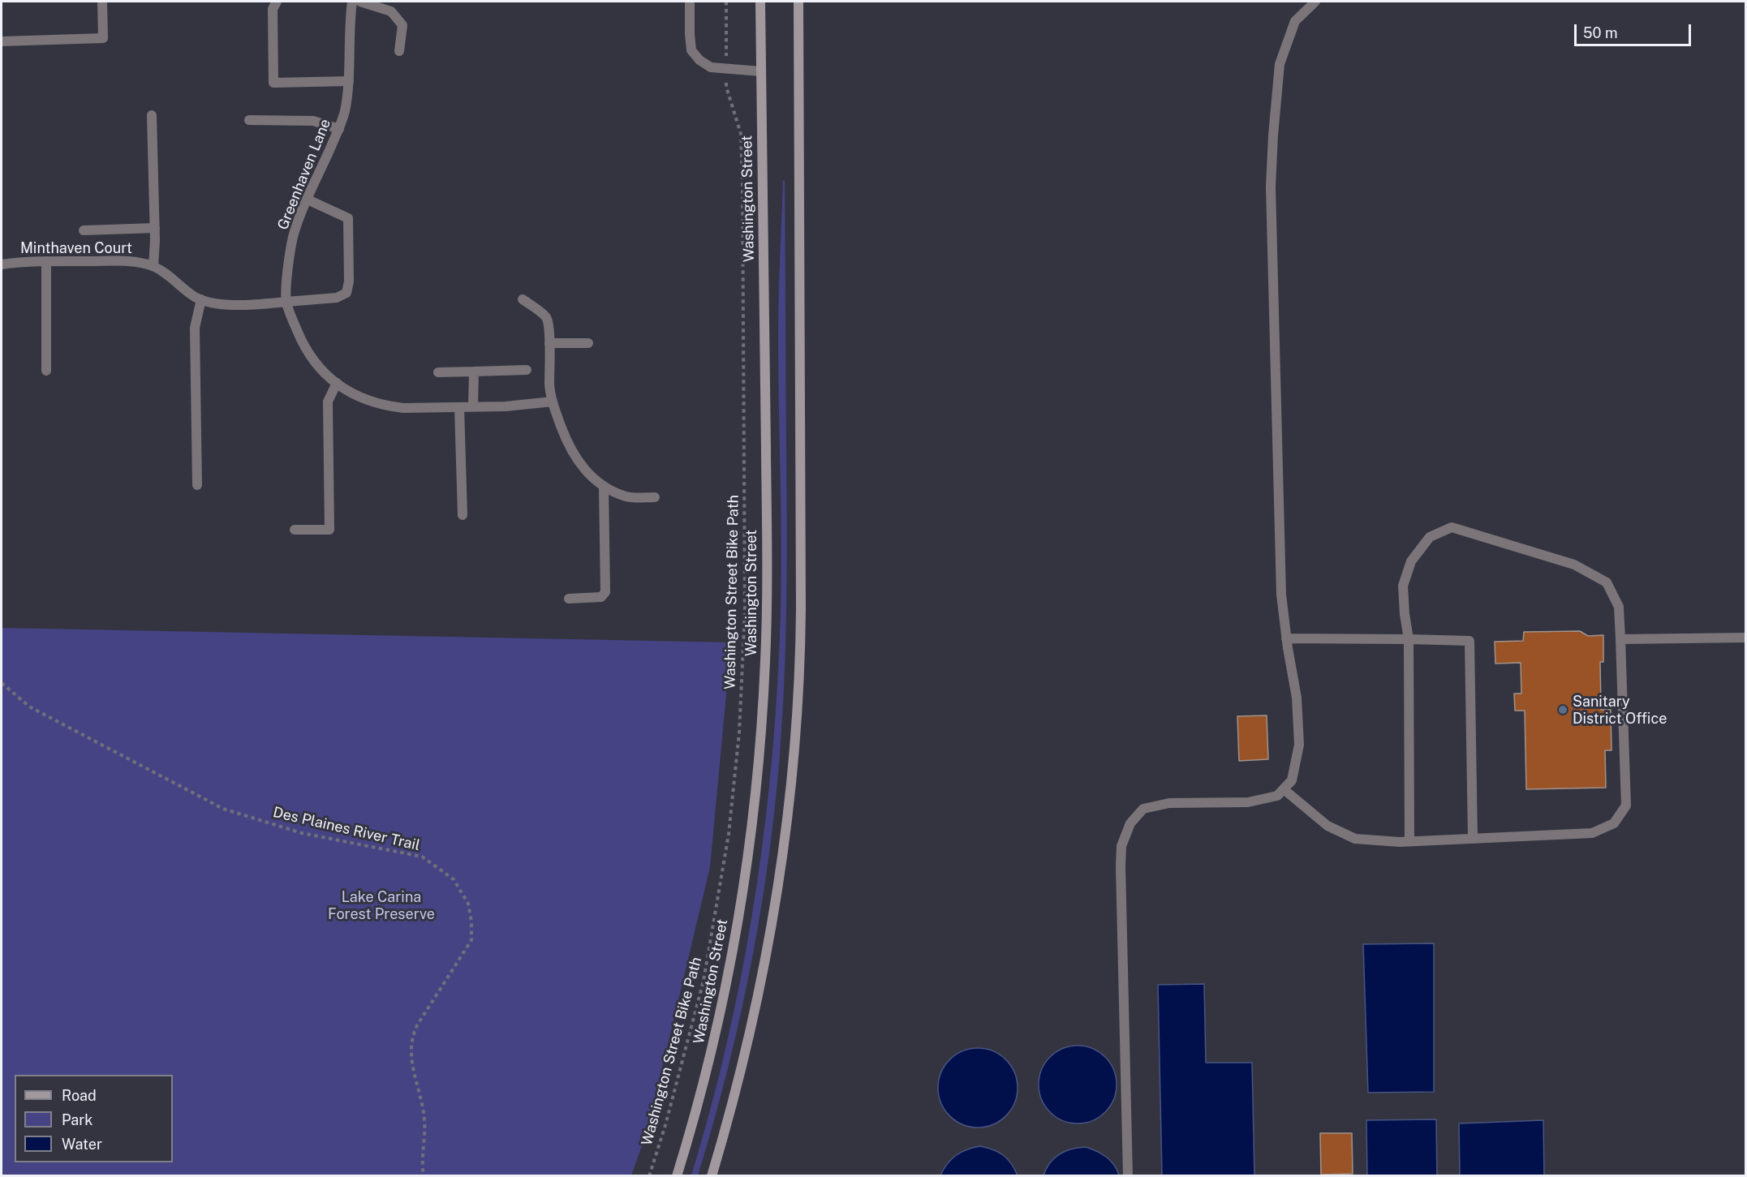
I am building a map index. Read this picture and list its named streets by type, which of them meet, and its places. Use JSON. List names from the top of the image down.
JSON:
{
  "streets": {
    "main road": ["Washington Street"],
    "street": ["Greenhaven Lane", "Minthaven Court"],
    "path": ["Washington Street Bike Path", "Des Plaines River Trail"]
  },
  "crossings": [
    ["Greenhaven Lane", "Minthaven Court"]
  ],
  "parks": ["Lake Carina Forest Preserve"],
  "places": ["Sanitary District Office"],
  "legend": ["Road", "Park", "Water"],
  "scale_bar": "50 m"
}
